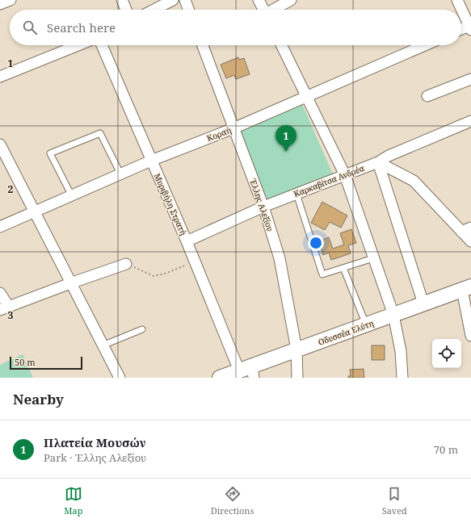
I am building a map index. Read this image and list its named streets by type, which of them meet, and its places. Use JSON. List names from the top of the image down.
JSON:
{
  "streets": {
    "street": [
      "Κοραή",
      "Καρκαβίτσα Ανδρέα",
      "Μυριβήλη Στρατή",
      "Έλλης Αλεξίου",
      "Οδυσσέα Ελύτη"
    ]
  },
  "crossings": [
    ["Κοραή", "Μυριβήλη Στρατή"],
    ["Κοραή", "Έλλης Αλεξίου"],
    ["Καρκαβίτσα Ανδρέα", "Μυριβήλη Στρατή"],
    ["Καρκαβίτσα Ανδρέα", "Έλλης Αλεξίου"],
    ["Μυριβήλη Στρατή", "Οδυσσέα Ελύτη"],
    ["Έλλης Αλεξίου", "Οδυσσέα Ελύτη"]
  ],
  "scale_bar": "50 m",
  "page": {
    "search": "Search here",
    "pins": "1",
    "scale": "50 m",
    "heading": "Nearby",
    "list": [
      {
        "mark": "1",
        "name": "Πλατεία Μουσών",
        "note": "Park · Έλλης Αλεξίου",
        "value": "70 m"
      }
    ],
    "nav": ["Map", "Directions", "Saved"]
  },
  "grid": {
    "rows": ["1", "2", "3"]
  }
}
